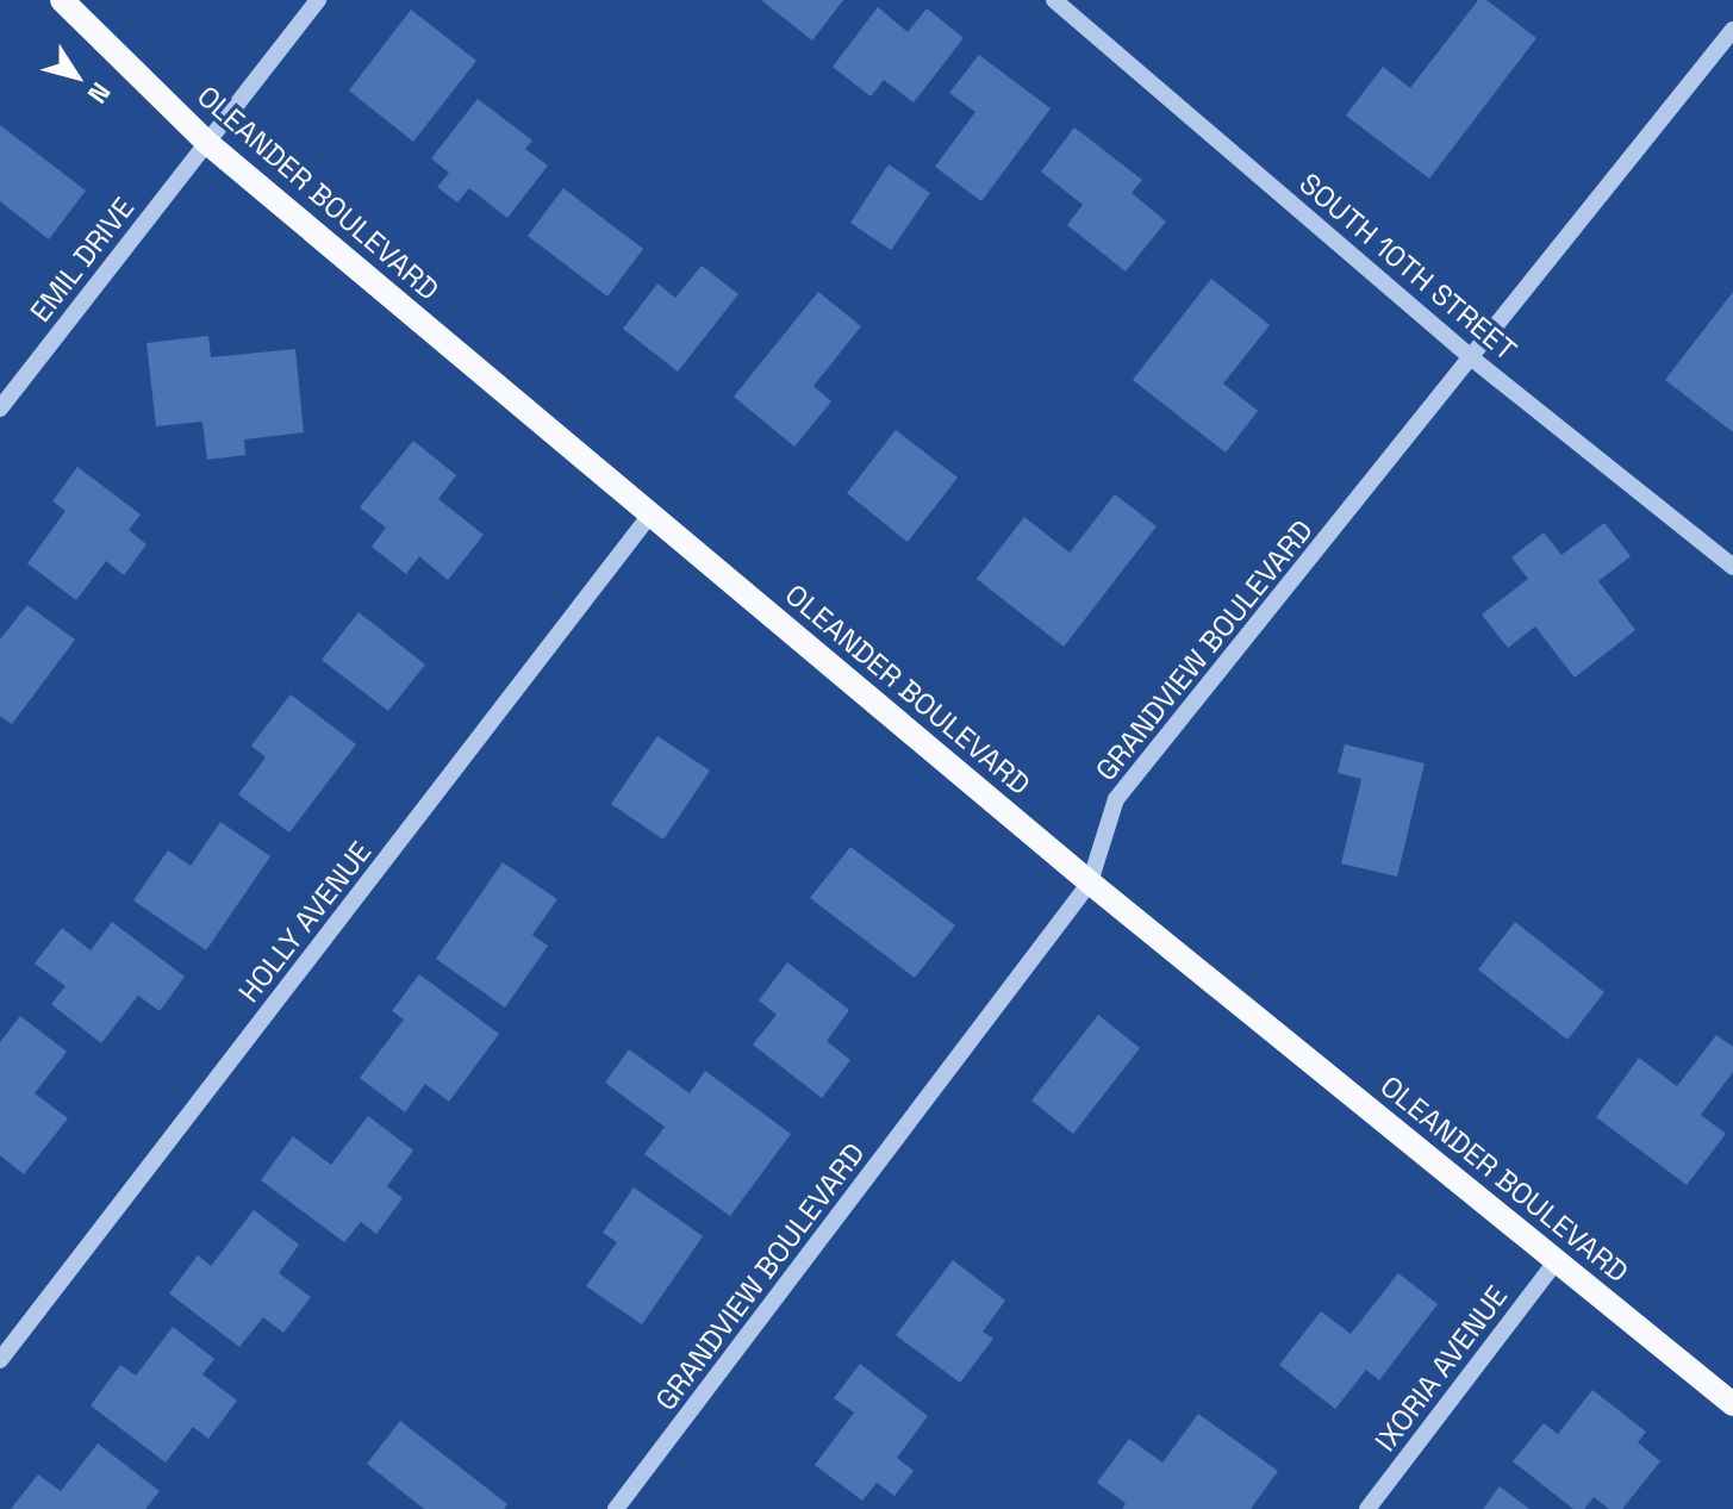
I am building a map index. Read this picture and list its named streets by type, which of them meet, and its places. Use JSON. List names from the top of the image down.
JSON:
{
  "streets": {
    "main road": ["OLEANDER BOULEVARD"],
    "street": [
      "EMIL DRIVE",
      "SOUTH 10TH STREET",
      "GRANDVIEW BOULEVARD",
      "HOLLY AVENUE",
      "IXORIA AVENUE"
    ]
  },
  "crossings": [
    ["OLEANDER BOULEVARD", "EMIL DRIVE"],
    ["OLEANDER BOULEVARD", "GRANDVIEW BOULEVARD"],
    ["OLEANDER BOULEVARD", "HOLLY AVENUE"],
    ["OLEANDER BOULEVARD", "IXORIA AVENUE"],
    ["SOUTH 10TH STREET", "GRANDVIEW BOULEVARD"]
  ],
  "north": "bottom right"
}
